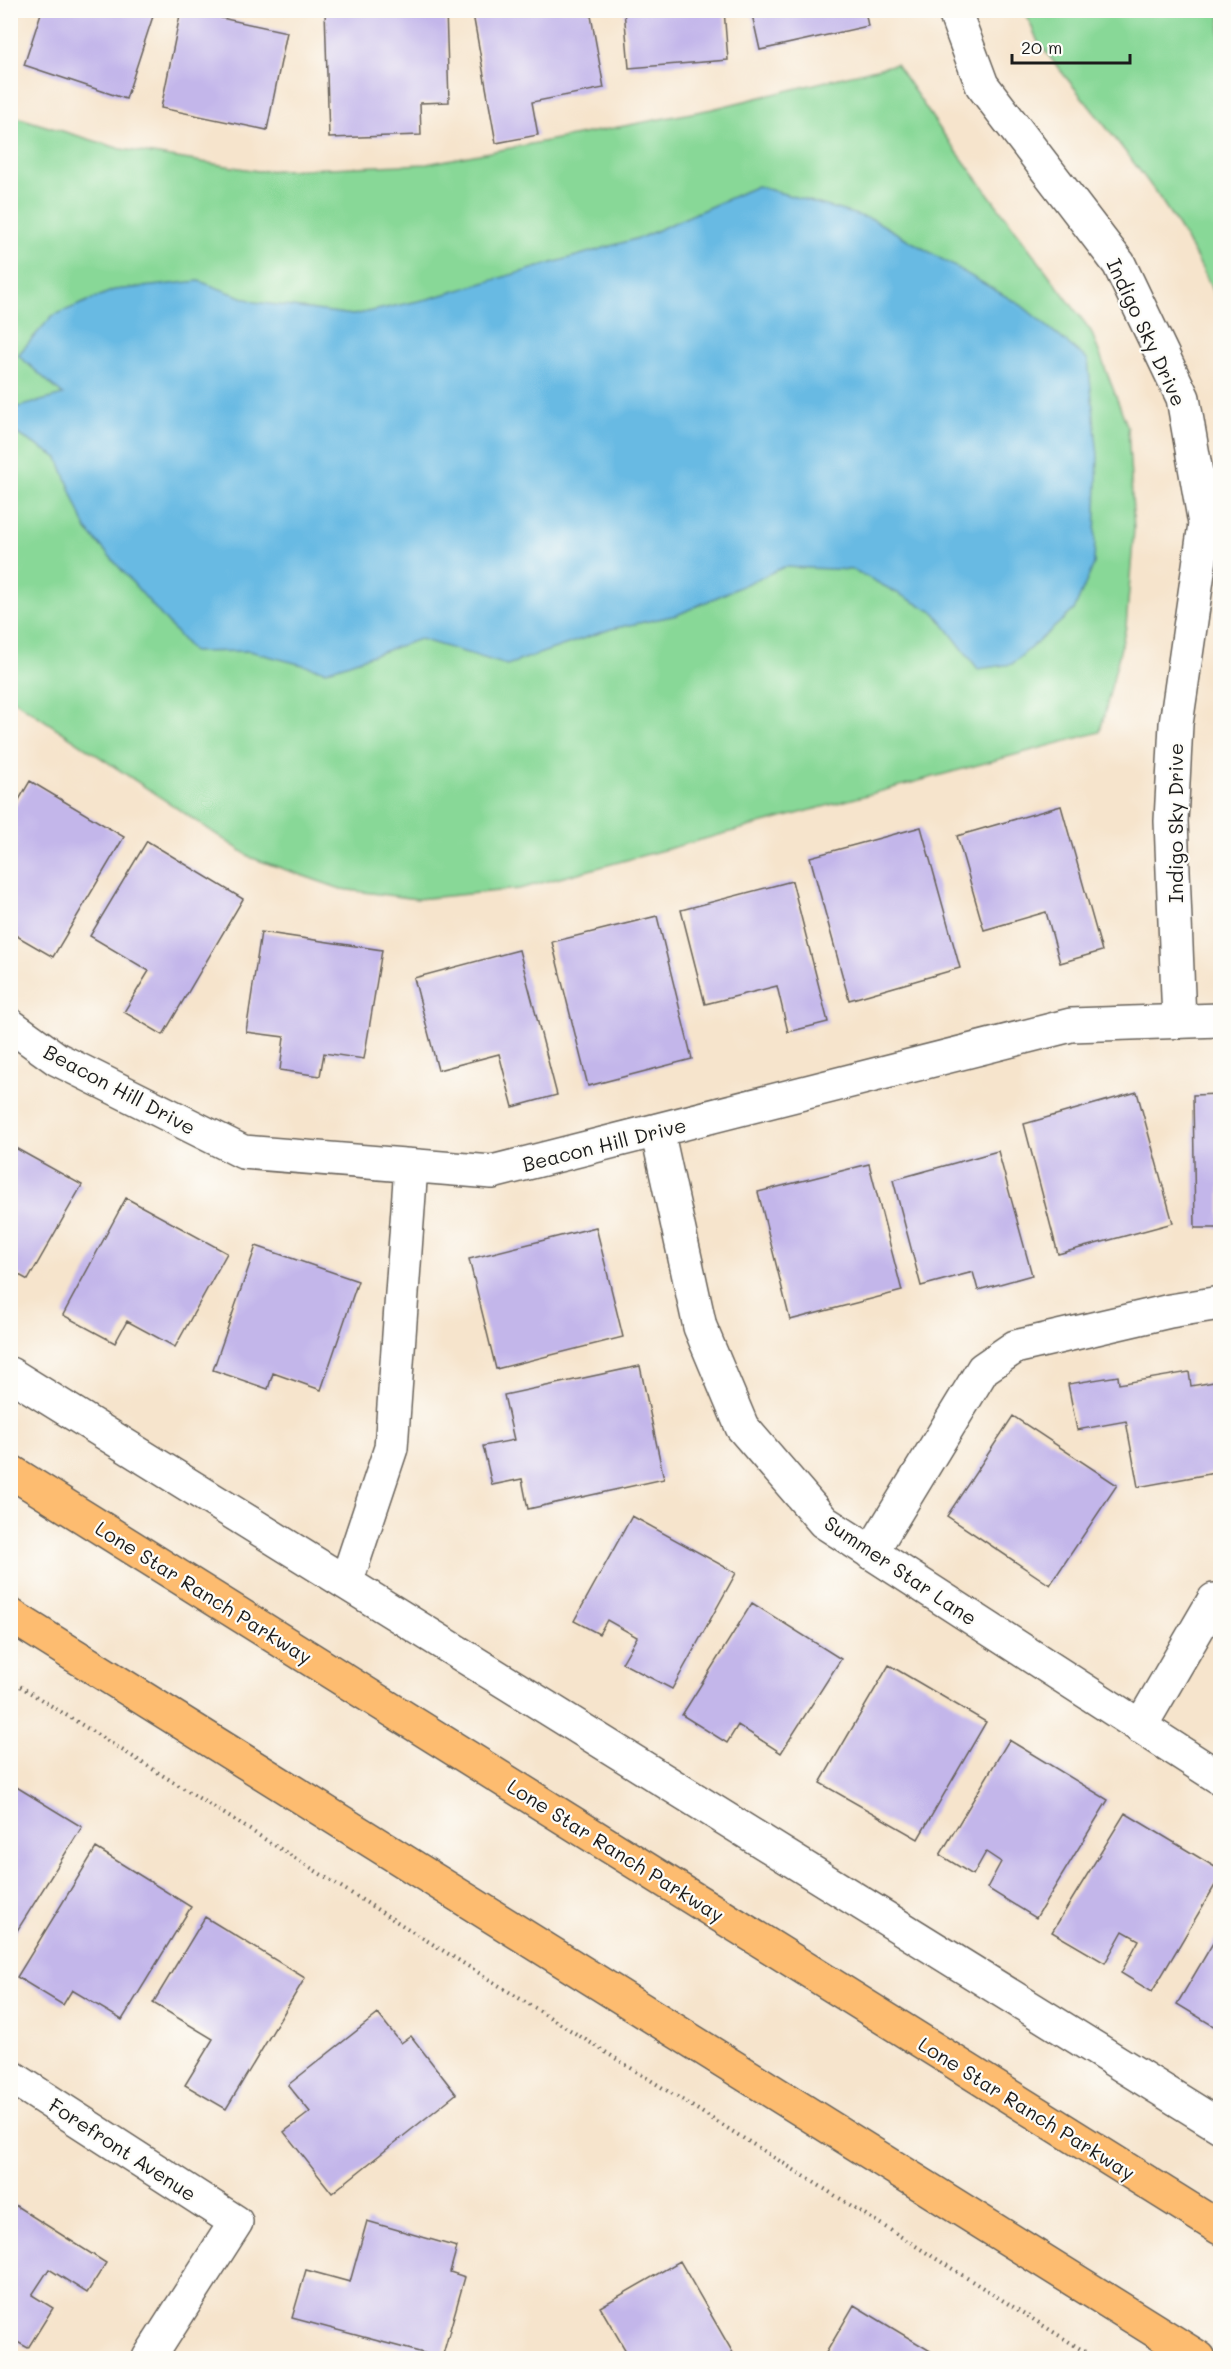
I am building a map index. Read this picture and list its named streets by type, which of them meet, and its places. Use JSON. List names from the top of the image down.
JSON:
{
  "streets": {
    "main road": ["Lone Star Ranch Parkway"],
    "street": [
      "Indigo Sky Drive",
      "Beacon Hill Drive",
      "Summer Star Lane",
      "Forefront Avenue"
    ]
  },
  "crossings": [
    ["Indigo Sky Drive", "Beacon Hill Drive"],
    ["Beacon Hill Drive", "Summer Star Lane"]
  ],
  "scale_bar": "20 m"
}
